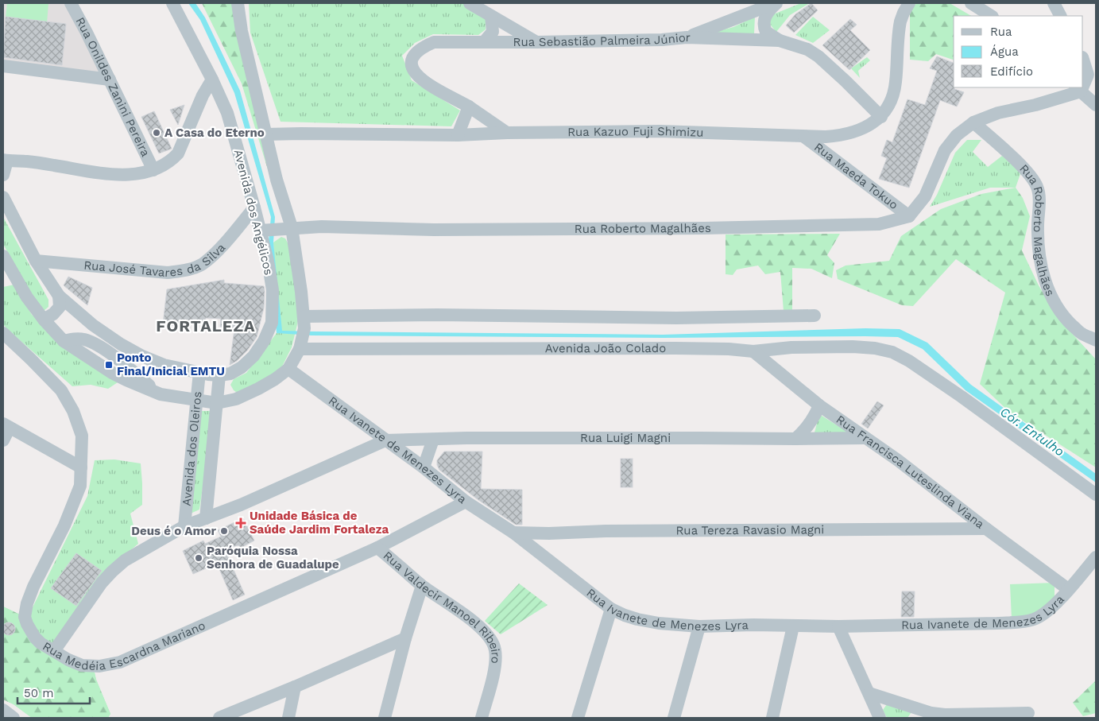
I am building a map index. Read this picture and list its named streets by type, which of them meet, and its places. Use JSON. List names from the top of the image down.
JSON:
{
  "streets": {
    "street": [
      "Rua Sebastião Palmeira Júnior",
      "Rua Onildes Zanini Pereira",
      "Rua Kazuo Fuji Shimizu",
      "Rua Maeda Tokuo",
      "Avenida dos Angélicos",
      "Rua Roberto Magalhães",
      "Rua José Tavares da Silva",
      "Avenida João Colado",
      "Rua Luigi Magni",
      "Avenida dos Oleiros",
      "Rua Ivanete de Menezes Lyra",
      "Rua Francisca Luteslinda Viana",
      "Rua Tereza Ravasio Magni",
      "Rua Valdecir Manoel Ribeiro",
      "Rua Medéia Escardna Mariano"
    ]
  },
  "crossings": [
    ["Rua Sebastião Palmeira Júnior", "Rua Kazuo Fuji Shimizu"],
    ["Rua Kazuo Fuji Shimizu", "Rua Maeda Tokuo"],
    ["Rua Maeda Tokuo", "Rua Roberto Magalhães"],
    ["Avenida dos Angélicos", "Rua Roberto Magalhães"],
    ["Avenida dos Angélicos", "Rua José Tavares da Silva"],
    ["Avenida dos Angélicos", "Avenida dos Oleiros"],
    ["Avenida João Colado", "Rua Francisca Luteslinda Viana"],
    ["Rua Luigi Magni", "Rua Ivanete de Menezes Lyra"],
    ["Rua Luigi Magni", "Rua Francisca Luteslinda Viana"],
    ["Rua Ivanete de Menezes Lyra", "Rua Francisca Luteslinda Viana"],
    ["Rua Ivanete de Menezes Lyra", "Rua Tereza Ravasio Magni"],
    ["Rua Ivanete de Menezes Lyra", "Rua Medéia Escardna Mariano"],
    ["Rua Francisca Luteslinda Viana", "Rua Tereza Ravasio Magni"],
    ["Rua Valdecir Manoel Ribeiro", "Rua Medéia Escardna Mariano"]
  ],
  "districts": ["FORTALEZA"],
  "water": ["Cór. Entulho"],
  "places": {
    "other": ["A Casa do Eterno", "Deus é o Amor", "Paróquia Nossa Senhora de Guadalupe"],
    "transit": ["Ponto Final/Inicial EMTU"],
    "health": ["Unidade Básica de Saúde Jardim Fortaleza"]
  },
  "legend": ["Rua", "Água", "Edifício"],
  "scale_bar": "50 m"
}
